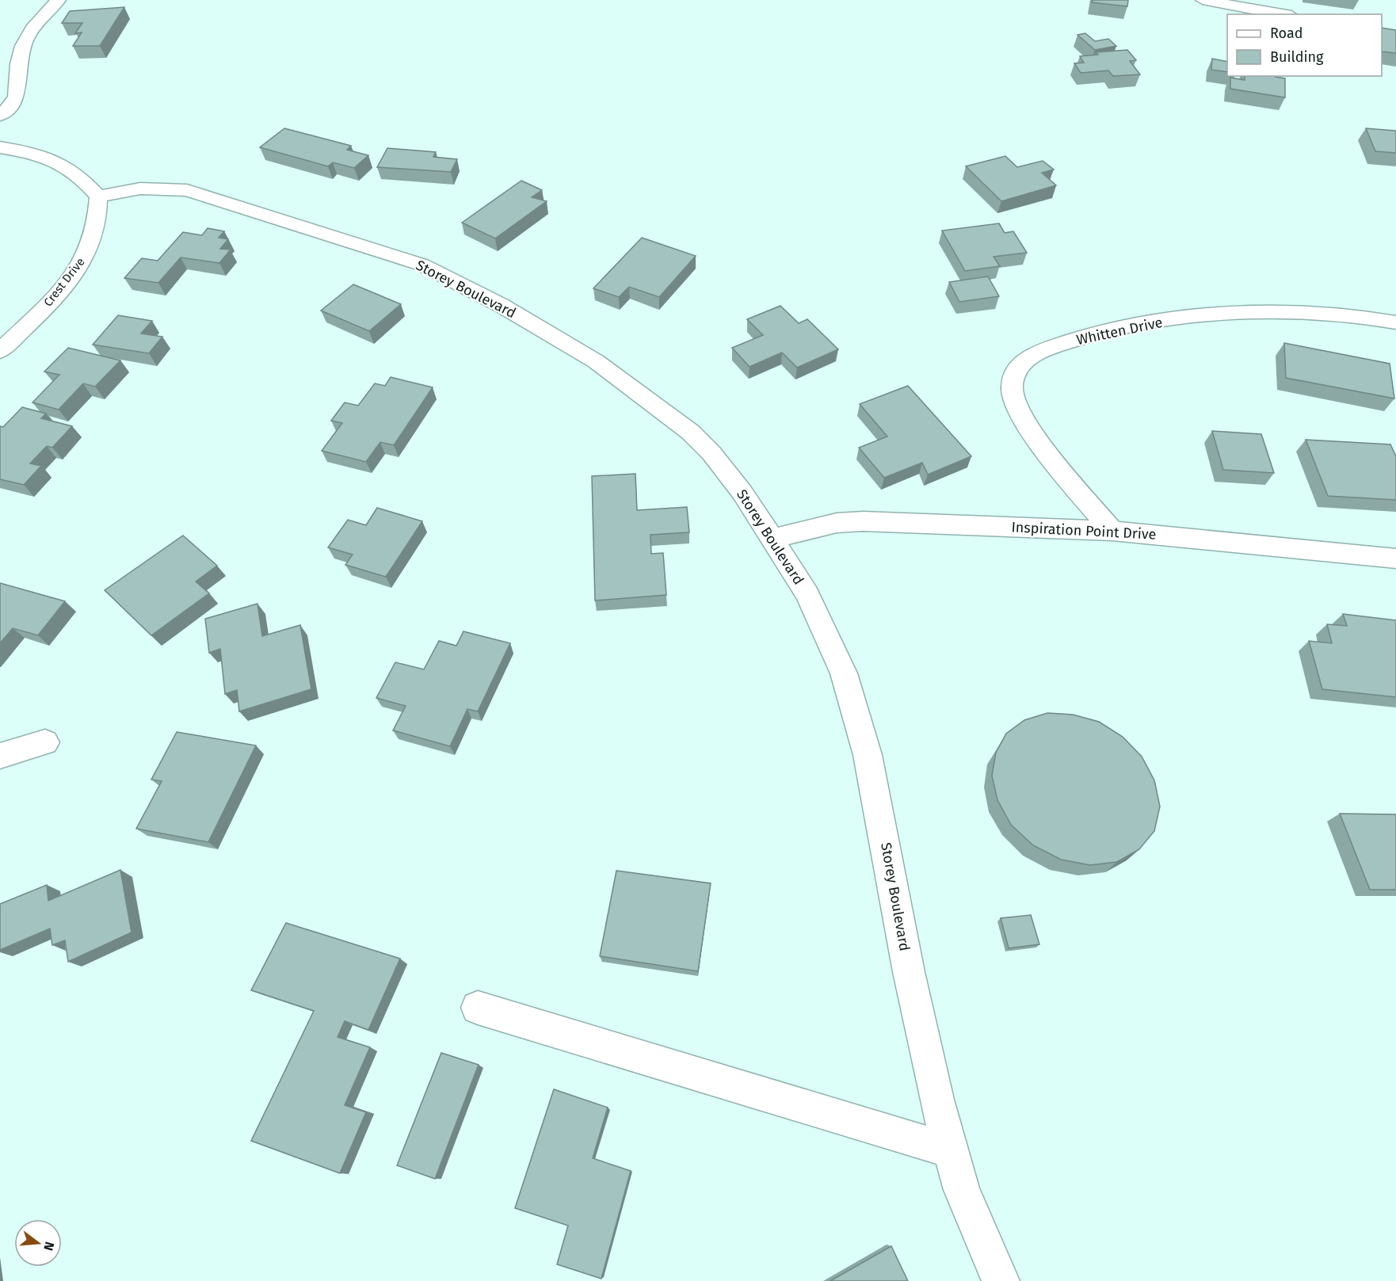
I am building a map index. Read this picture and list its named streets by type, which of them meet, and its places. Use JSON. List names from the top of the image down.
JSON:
{
  "streets": {
    "street": [
      "Crest Drive",
      "Storey Boulevard",
      "Whitten Drive",
      "Inspiration Point Drive"
    ]
  },
  "crossings": [
    ["Crest Drive", "Storey Boulevard"],
    ["Storey Boulevard", "Inspiration Point Drive"],
    ["Whitten Drive", "Inspiration Point Drive"]
  ],
  "legend": ["Road", "Building"],
  "north": "right"
}
